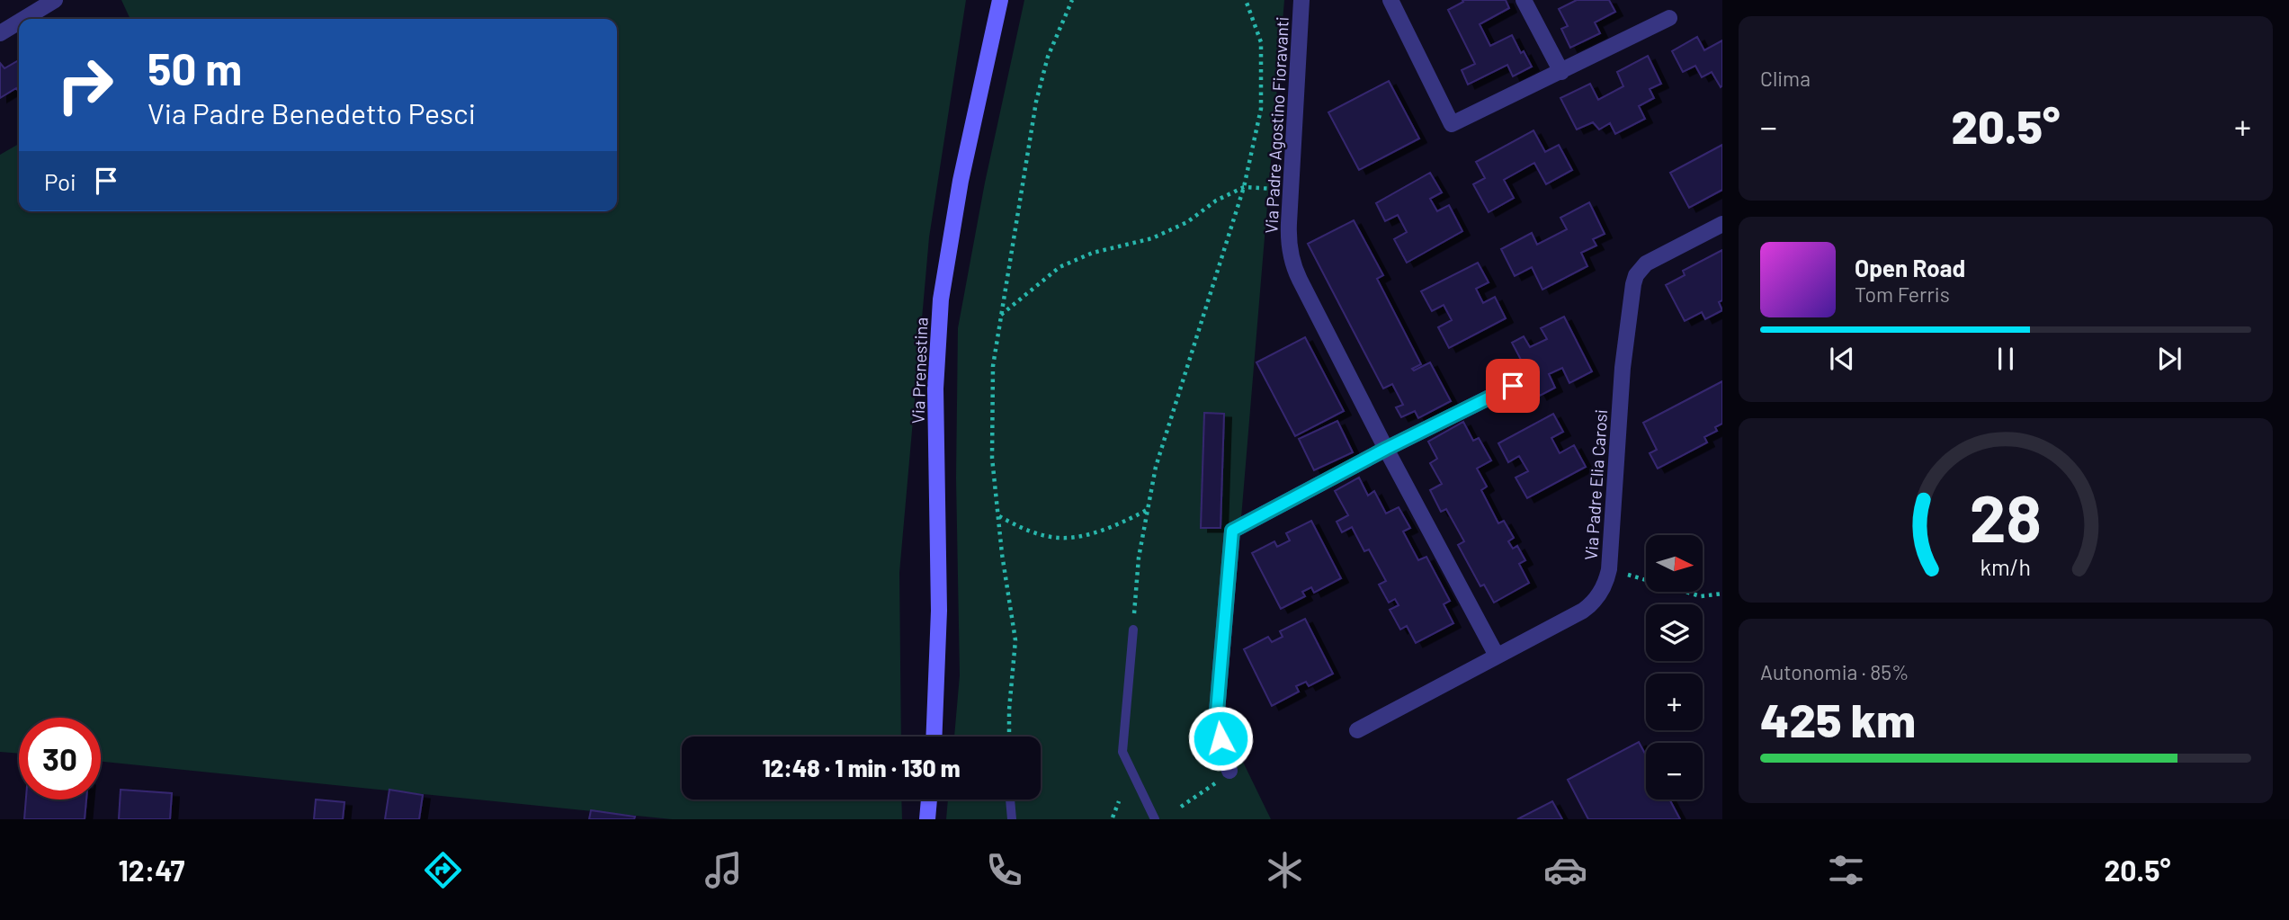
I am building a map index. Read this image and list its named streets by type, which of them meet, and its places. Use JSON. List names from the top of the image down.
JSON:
{
  "streets": {
    "main road": ["Via Prenestina"],
    "street": ["Via Padre Agostino Fioravanti", "Via Padre Elia Carosi"]
  },
  "crossings": [
    ["Via Padre Agostino Fioravanti", "Via Padre Elia Carosi"]
  ],
  "north": "right",
  "page": {
    "tile": [
      "Clima",
      ["Autonomia · 85%", "425 km"]
    ],
    "turn": ["50 m", "Via Padre Benedetto Pesci"],
    "heat": ["−", "20.5°", "+"],
    "then": "Poi",
    "song": ["Open Road", "Tom Ferris"],
    "map_buttons": ["+", "−"],
    "limit": "30",
    "trip": "12:48 · 1 min · 130 m",
    "tabs": ["12:47", "20.5°"],
    "gauge": ["28", "km/h"]
  }
}
